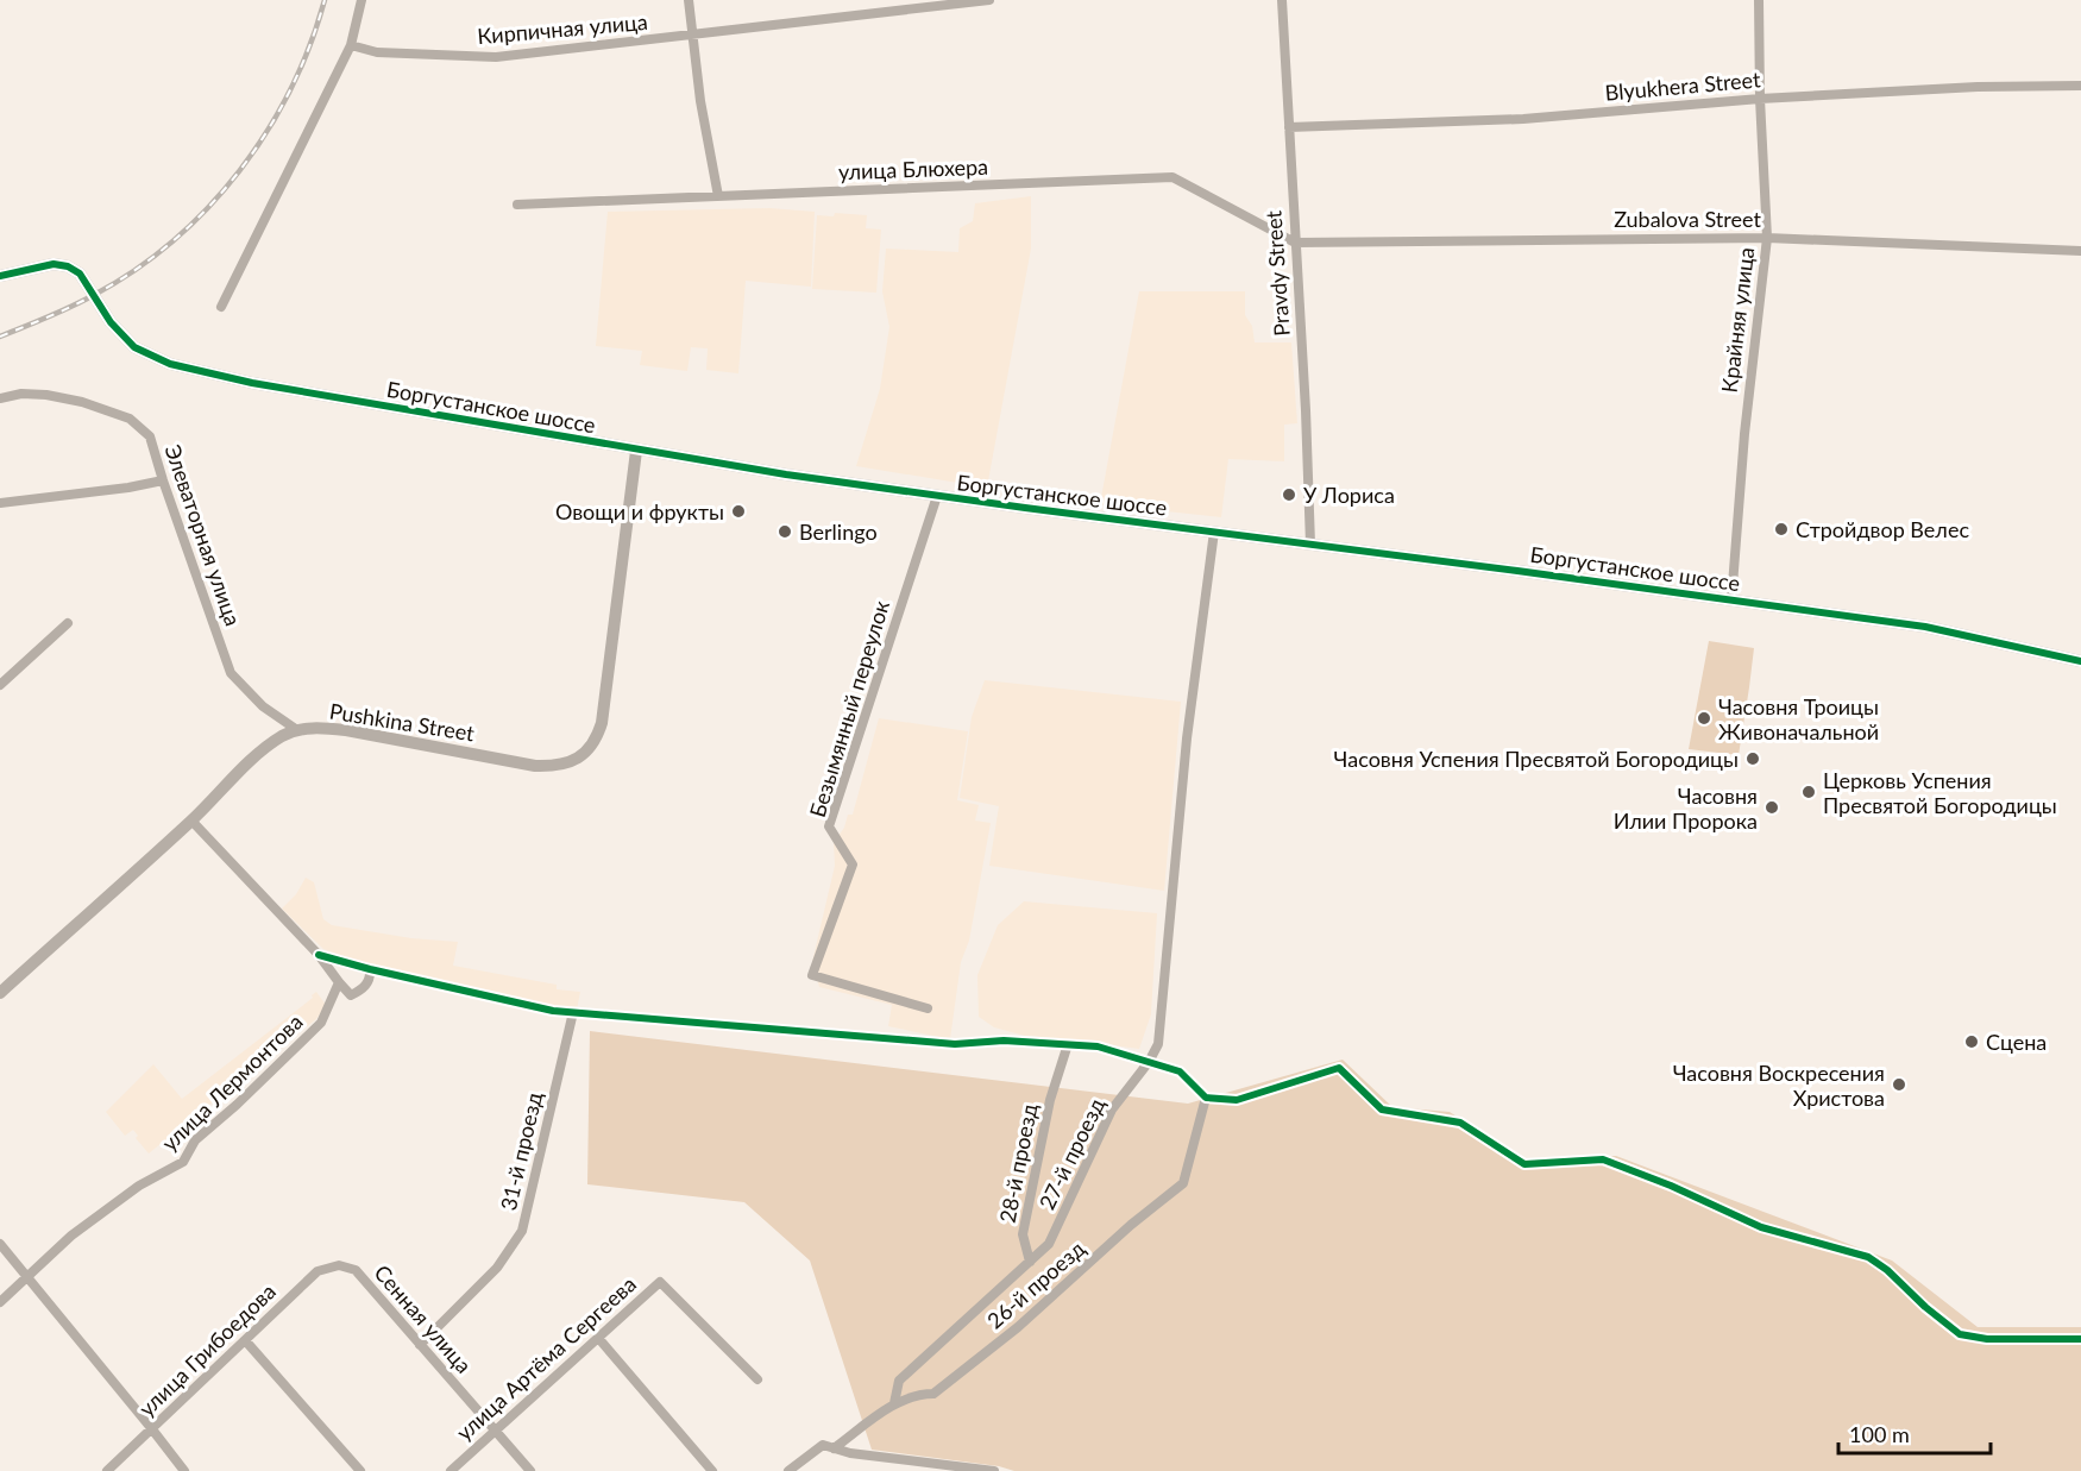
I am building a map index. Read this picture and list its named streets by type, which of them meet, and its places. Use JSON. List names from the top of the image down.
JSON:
{
  "streets": {
    "street": [
      "Кирпичная улица",
      "Blyukhera Street",
      "улица Блюхера",
      "Zubalova Street",
      "Pravdy Street",
      "Крайняя улица",
      "Боргустанское шоссе",
      "Элеваторная улица",
      "Безымянный переулок",
      "Pushkina Street",
      "улица Лермонтова",
      "31-й проезд",
      "27-й проезд",
      "28-й проезд",
      "26-й проезд",
      "Сенная улица",
      "улица Грибоедова",
      "улица Артёма Сергеева"
    ]
  },
  "crossings": [
    ["Blyukhera Street", "Pravdy Street"],
    ["Blyukhera Street", "Крайняя улица"],
    ["улица Блюхера", "Zubalova Street"],
    ["улица Блюхера", "Pravdy Street"],
    ["Zubalova Street", "Pravdy Street"],
    ["Zubalova Street", "Крайняя улица"],
    ["Pravdy Street", "Боргустанское шоссе"],
    ["Крайняя улица", "Боргустанское шоссе"],
    ["Боргустанское шоссе", "Безымянный переулок"],
    ["Боргустанское шоссе", "Pushkina Street"],
    ["Элеваторная улица", "Pushkina Street"],
    ["31-й проезд", "Сенная улица"],
    ["27-й проезд", "28-й проезд"],
    ["Сенная улица", "улица Грибоедова"],
    ["Сенная улица", "улица Артёма Сергеева"]
  ],
  "places": [
    "У Лориса",
    "Овощи и фрукты",
    "Стройдвор Велес",
    "Berlingo",
    "Часовня Троицы Живоначальной",
    "Часовня Успения Пресвятой Богородицы",
    "Церковь Успения Пресвятой Богородицы",
    "Часовня Илии Пророка",
    "Сцена",
    "Часовня Воскресения Христова"
  ],
  "scale_bar": "100 m"
}
